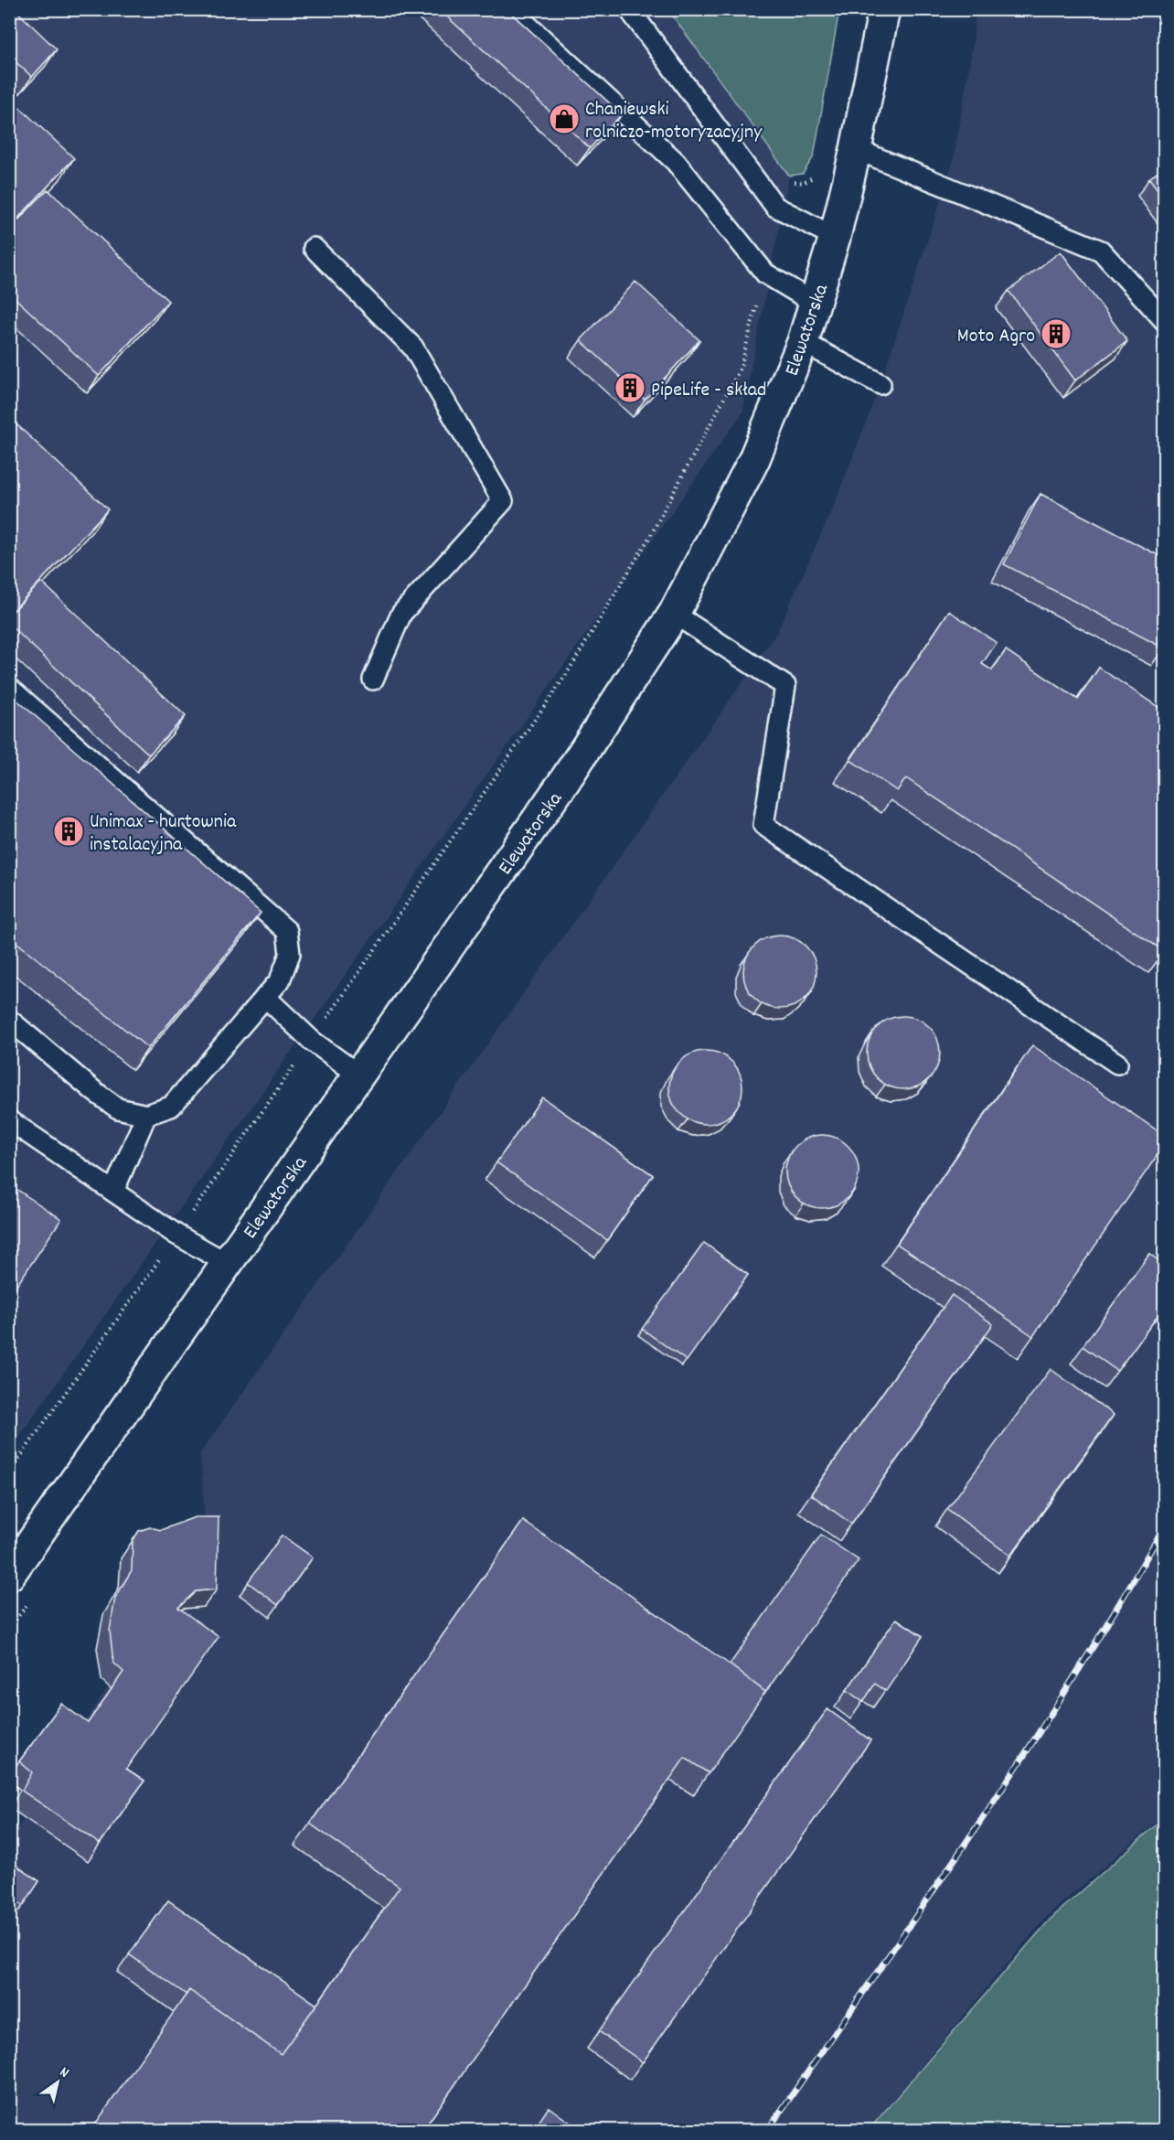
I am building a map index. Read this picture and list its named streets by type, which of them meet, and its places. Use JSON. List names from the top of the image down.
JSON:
{
  "streets": {
    "street": ["Elewatorska"]
  },
  "places": {
    "shop": ["Chaniewski rolniczo-motoryzacyjny"],
    "building": ["Moto Agro", "PipeLife - skład", "Unimax - hurtownia instalacyjna"]
  },
  "north": "top right"
}
